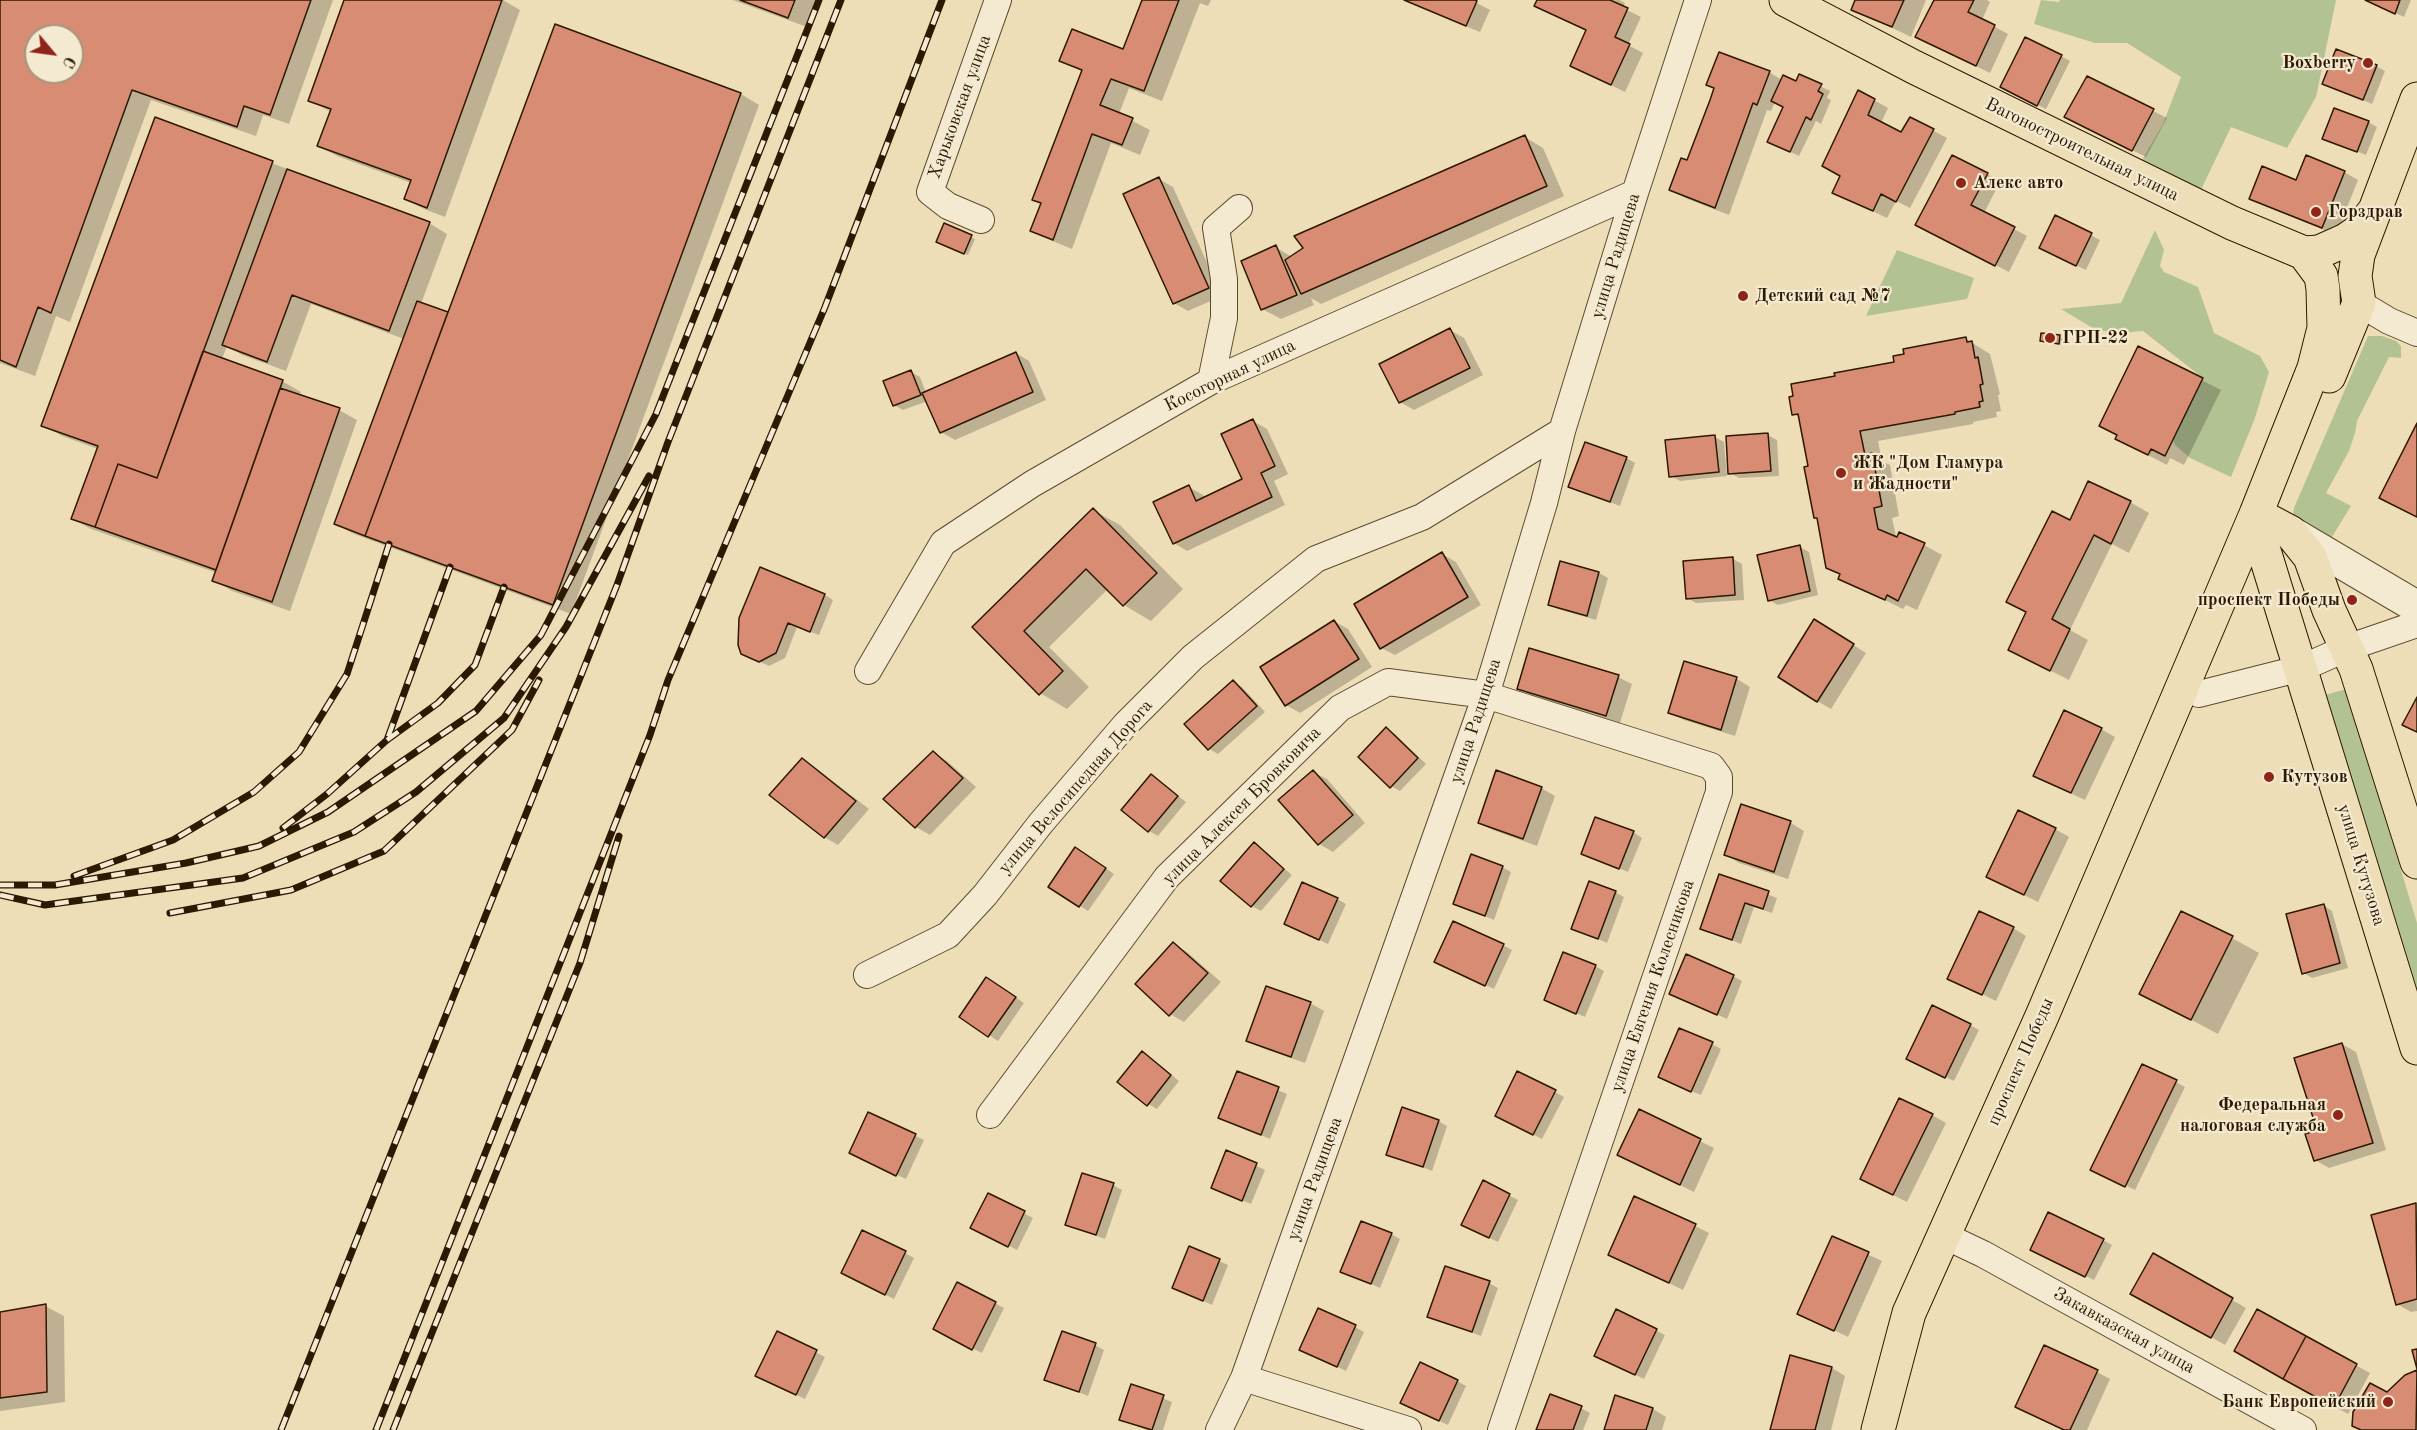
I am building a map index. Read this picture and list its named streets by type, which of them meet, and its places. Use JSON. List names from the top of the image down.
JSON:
{
  "streets": {
    "main road": ["Вагоностроительная улица", "улица Кутузова", "проспект Победы"],
    "street": [
      "Харьковская улица",
      "улица Радищева",
      "Косогорная улица",
      "улица Велосипедная Дорога",
      "улица Алексея Бровковича",
      "улица Евгения Колесникова",
      "Закавказская улица"
    ]
  },
  "crossings": [
    ["Вагоностроительная улица", "проспект Победы"],
    ["улица Радищева", "Косогорная улица"],
    ["улица Радищева", "улица Велосипедная Дорога"],
    ["улица Радищева", "улица Алексея Бровковича"],
    ["улица Радищева", "улица Евгения Колесникова"],
    ["улица Алексея Бровковича", "улица Евгения Колесникова"],
    ["улица Кутузова", "проспект Победы"],
    ["проспект Победы", "Закавказская улица"]
  ],
  "places": [
    "Boxberry",
    "Алекс авто",
    "Горздрав",
    "Детский сад №7",
    "ГРП-22",
    "ЖК \"Дом Гламура и Жадности\"",
    "проспект Победы",
    "Кутузов",
    "Федеральная налоговая служба",
    "Банк Европейский"
  ],
  "north": "bottom right"
}
